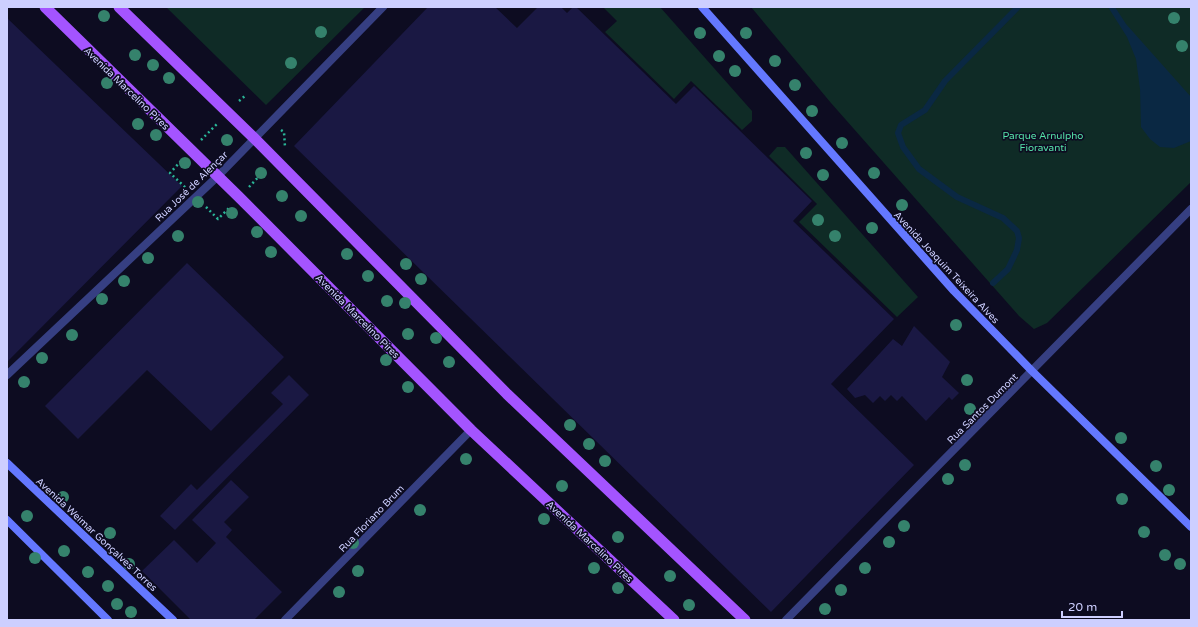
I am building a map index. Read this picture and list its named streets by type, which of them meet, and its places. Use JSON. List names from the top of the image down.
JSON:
{
  "streets": {
    "main road": ["Avenida Marcelino Pires", "Avenida Joaquim Teixeira Alves", "Avenida Weimar Gonçalves Torres"],
    "street": ["Rua José de Alençar", "Rua Santos Dumont", "Rua Floriano Brum"]
  },
  "crossings": [
    ["Avenida Marcelino Pires", "Rua José de Alençar"],
    ["Avenida Marcelino Pires", "Rua Floriano Brum"],
    ["Avenida Joaquim Teixeira Alves", "Rua Santos Dumont"]
  ],
  "parks": ["Parque Arnulpho Fioravanti"],
  "scale_bar": "20 m"
}
